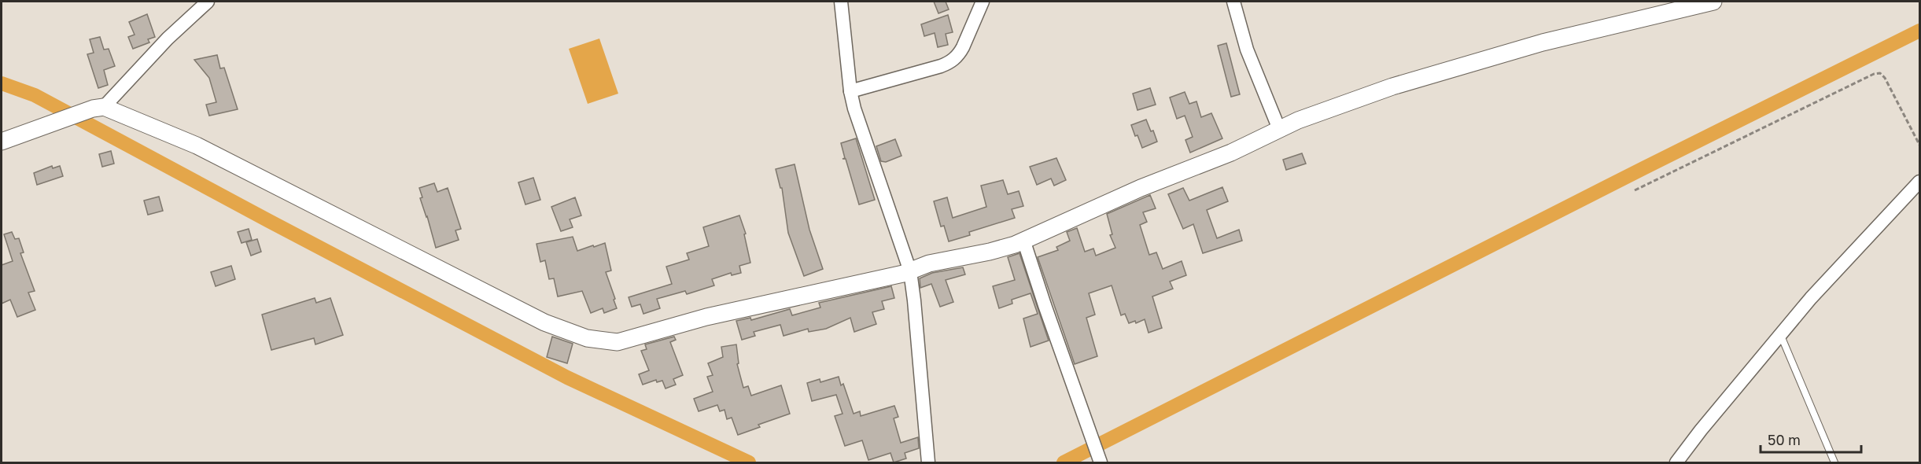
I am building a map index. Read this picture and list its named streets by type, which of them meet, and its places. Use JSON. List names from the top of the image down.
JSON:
{
  "scale_bar": "50 m"
}
